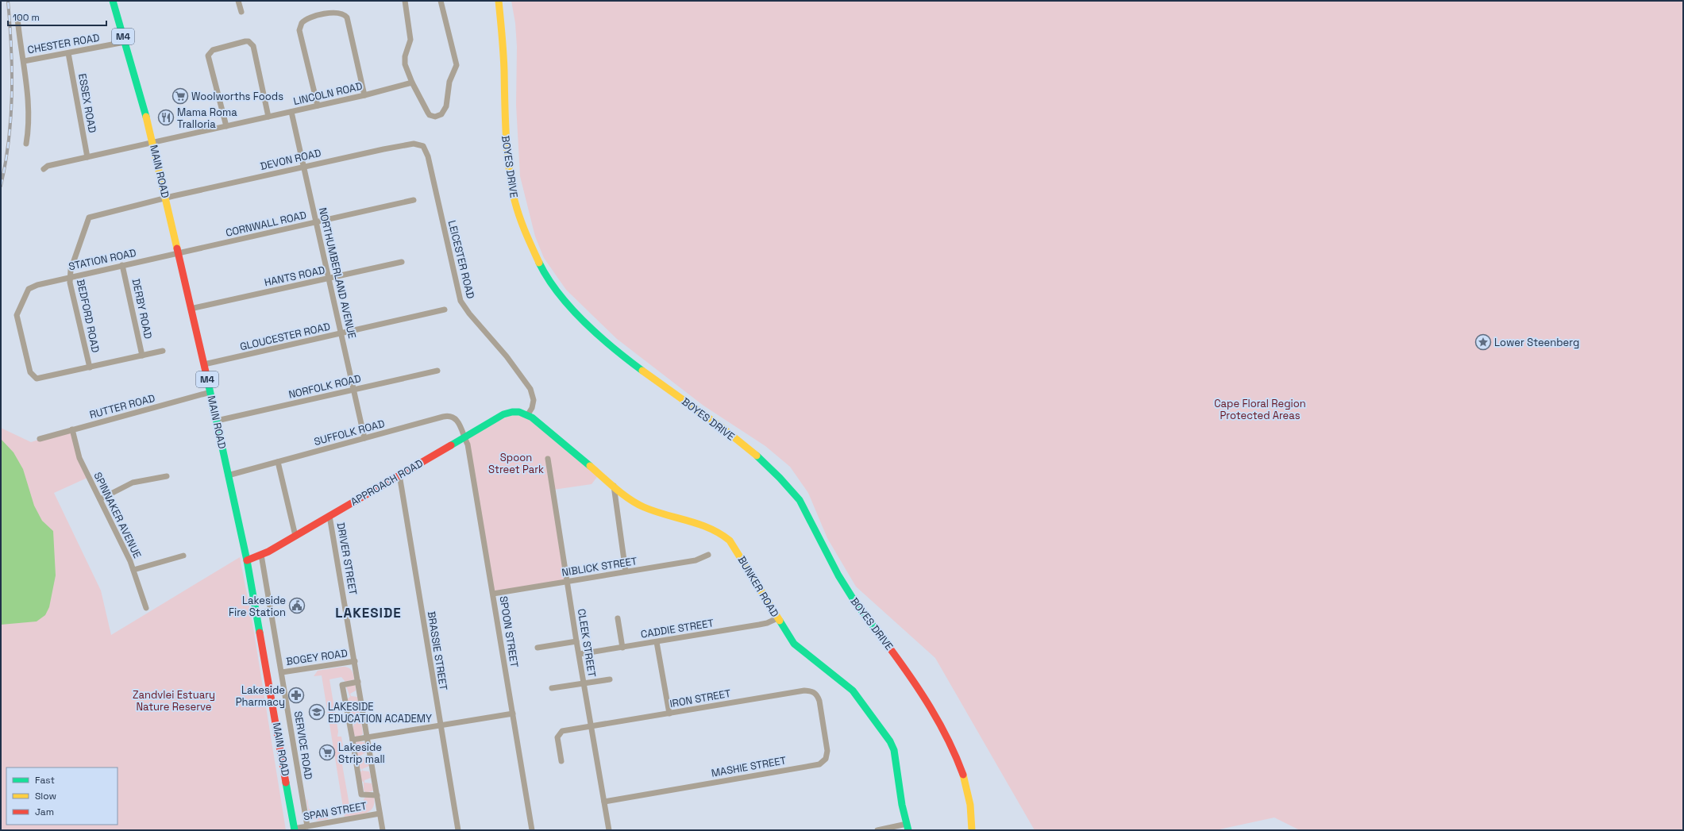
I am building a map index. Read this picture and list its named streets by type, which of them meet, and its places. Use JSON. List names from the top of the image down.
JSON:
{
  "streets": {
    "main road": [
      "M4",
      "BOYES DRIVE",
      "MAIN ROAD",
      "APPROACH ROAD",
      "BUNKER ROAD"
    ],
    "street": [
      "CHESTER ROAD",
      "LINCOLN ROAD",
      "ESSEX ROAD",
      "DEVON ROAD",
      "CORNWALL ROAD",
      "STATION ROAD",
      "LEICESTER ROAD",
      "NORTHUMBERLAND AVENUE",
      "HANTS ROAD",
      "DERBY ROAD",
      "BEDFORD ROAD",
      "GLOUCESTER ROAD",
      "NORFOLK ROAD",
      "RUTTER ROAD",
      "SUFFOLK ROAD",
      "SPINNAKER AVENUE",
      "DRIVER STREET",
      "NIBLICK STREET",
      "CADDIE STREET",
      "SPOON STREET",
      "CLEEK STREET",
      "BRASSIE STREET",
      "BOGEY ROAD",
      "IRON STREET",
      "SERVICE ROAD",
      "MASHIE STREET",
      "SPAN STREET"
    ]
  },
  "crossings": [
    ["CHESTER ROAD", "ESSEX ROAD"],
    ["CHESTER ROAD", "MAIN ROAD"],
    ["LINCOLN ROAD", "ESSEX ROAD"],
    ["LINCOLN ROAD", "MAIN ROAD"],
    ["LINCOLN ROAD", "NORTHUMBERLAND AVENUE"],
    ["DEVON ROAD", "MAIN ROAD"],
    ["DEVON ROAD", "LEICESTER ROAD"],
    ["DEVON ROAD", "NORTHUMBERLAND AVENUE"],
    ["DEVON ROAD", "BEDFORD ROAD"],
    ["MAIN ROAD", "CORNWALL ROAD"],
    ["MAIN ROAD", "STATION ROAD"],
    ["MAIN ROAD", "HANTS ROAD"],
    ["MAIN ROAD", "BEDFORD ROAD"],
    ["MAIN ROAD", "GLOUCESTER ROAD"],
    ["MAIN ROAD", "NORFOLK ROAD"],
    ["MAIN ROAD", "RUTTER ROAD"],
    ["MAIN ROAD", "SUFFOLK ROAD"],
    ["MAIN ROAD", "APPROACH ROAD"],
    ["MAIN ROAD", "SPAN STREET"],
    ["CORNWALL ROAD", "STATION ROAD"],
    ["CORNWALL ROAD", "NORTHUMBERLAND AVENUE"],
    ["STATION ROAD", "DERBY ROAD"],
    ["STATION ROAD", "BEDFORD ROAD"],
    ["LEICESTER ROAD", "APPROACH ROAD"],
    ["LEICESTER ROAD", "BUNKER ROAD"],
    ["NORTHUMBERLAND AVENUE", "HANTS ROAD"],
    ["NORTHUMBERLAND AVENUE", "GLOUCESTER ROAD"],
    ["NORTHUMBERLAND AVENUE", "NORFOLK ROAD"],
    ["NORTHUMBERLAND AVENUE", "SUFFOLK ROAD"],
    ["RUTTER ROAD", "SPINNAKER AVENUE"],
    ["SUFFOLK ROAD", "APPROACH ROAD"],
    ["SUFFOLK ROAD", "SPOON STREET"],
    ["APPROACH ROAD", "DRIVER STREET"],
    ["APPROACH ROAD", "BUNKER ROAD"],
    ["APPROACH ROAD", "SPOON STREET"],
    ["APPROACH ROAD", "BRASSIE STREET"],
    ["APPROACH ROAD", "SERVICE ROAD"],
    ["DRIVER STREET", "BOGEY ROAD"],
    ["DRIVER STREET", "SPAN STREET"],
    ["NIBLICK STREET", "SPOON STREET"],
    ["NIBLICK STREET", "CLEEK STREET"],
    ["BUNKER ROAD", "CADDIE STREET"],
    ["CADDIE STREET", "CLEEK STREET"],
    ["CLEEK STREET", "IRON STREET"],
    ["CLEEK STREET", "MASHIE STREET"],
    ["BOGEY ROAD", "SERVICE ROAD"],
    ["IRON STREET", "MASHIE STREET"],
    ["SERVICE ROAD", "SPAN STREET"]
  ],
  "districts": ["LAKESIDE"],
  "parks": ["Cape Floral Region Protected Areas", "Spoon Street Park", "Zandvlei Estuary Nature Reserve"],
  "places": {
    "supermarket": ["Woolworths Foods", "Lakeside Strip mall"],
    "restaurant": ["Mama Roma Tralloria"],
    "place": ["Lower Steenberg"],
    "public building": ["Lakeside Fire Station"],
    "pharmacy": ["Lakeside Pharmacy"],
    "school or university": ["LAKESIDE EDUCATION ACADEMY"]
  },
  "legend": ["Fast", "Slow", "Jam"],
  "scale_bar": "100 m"
}
